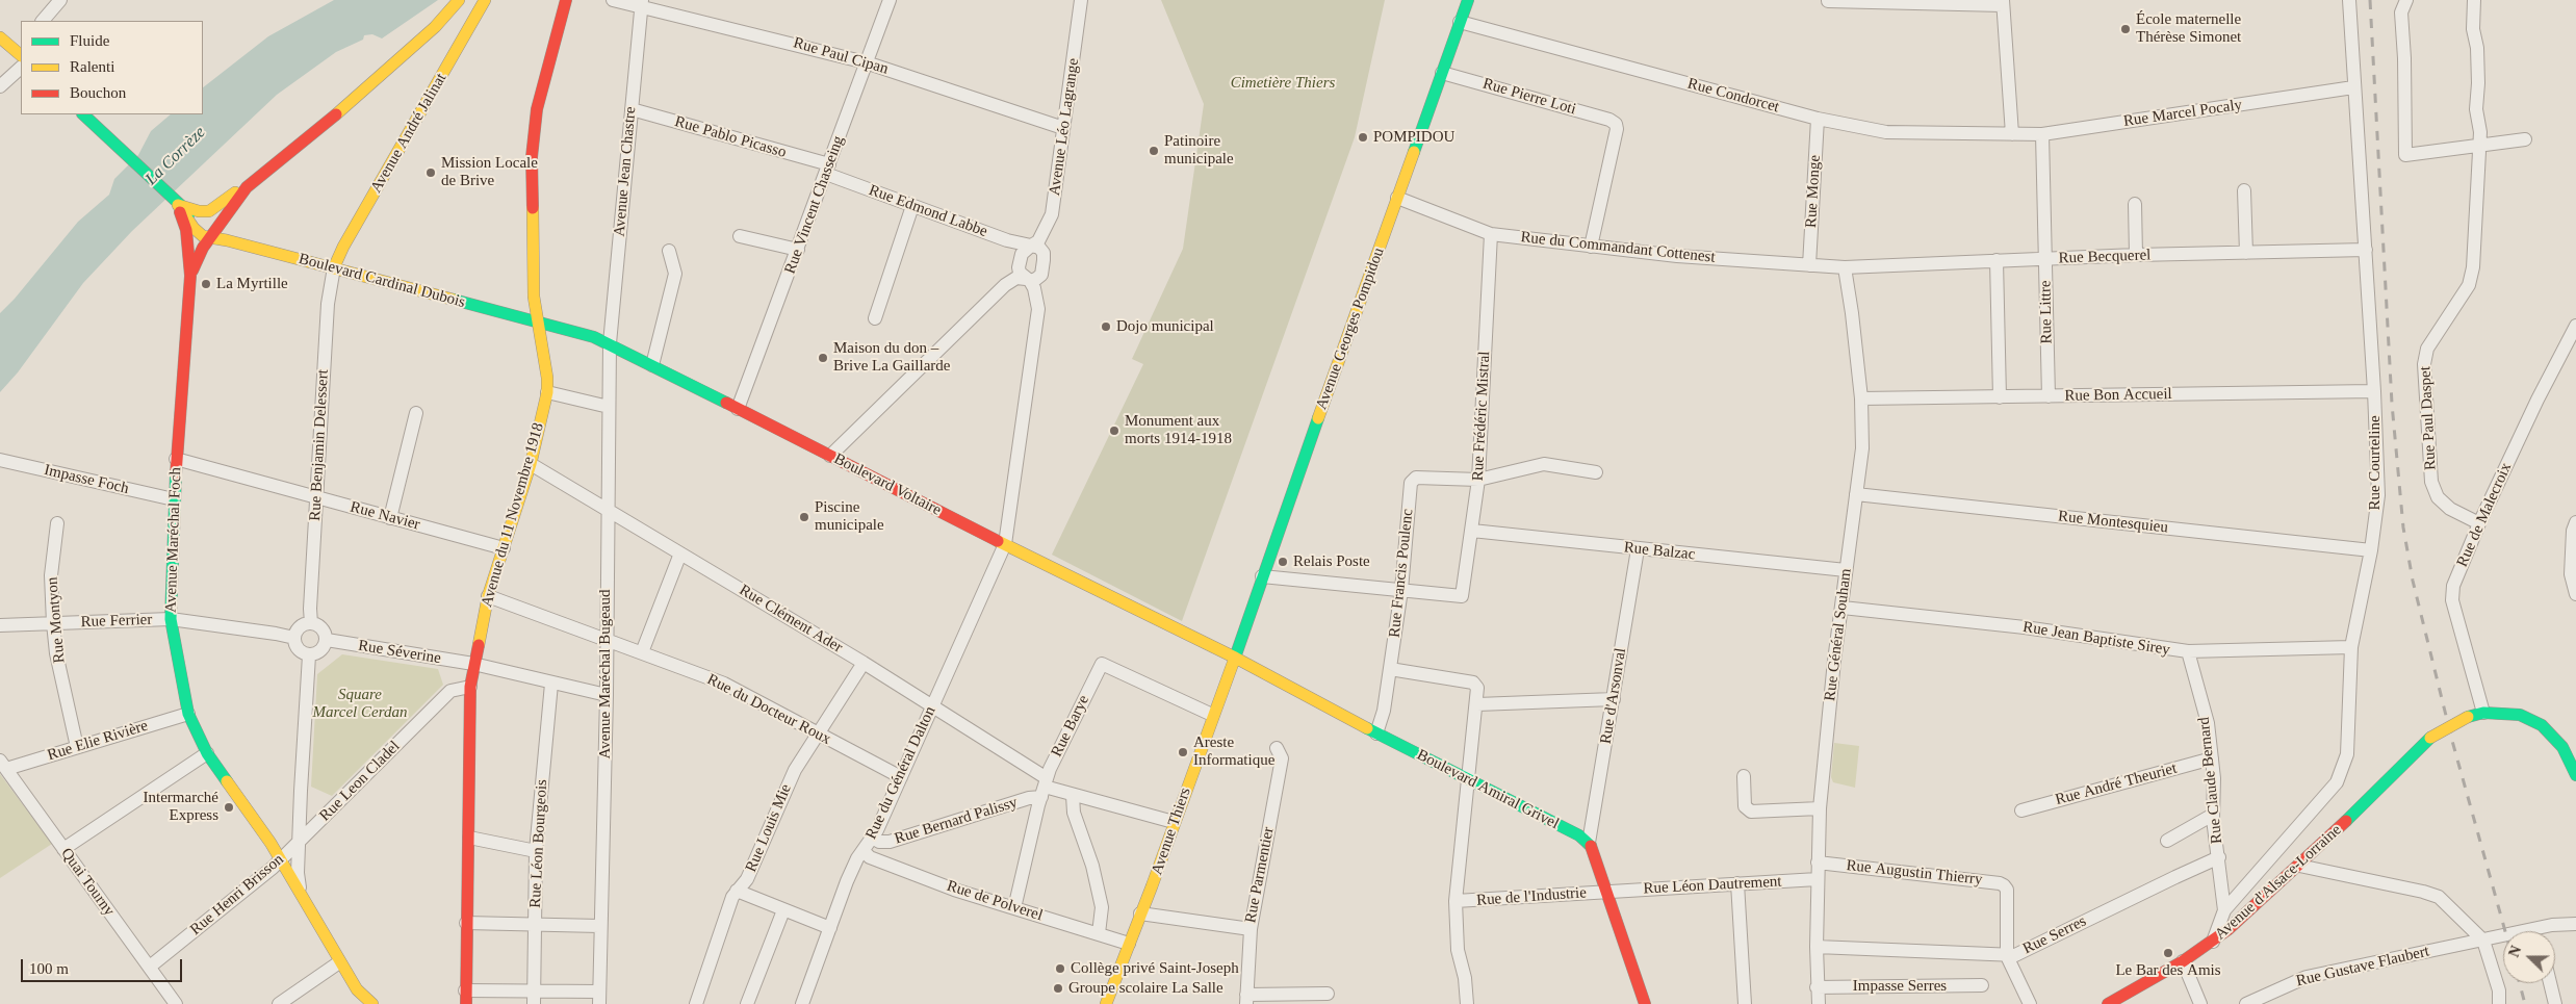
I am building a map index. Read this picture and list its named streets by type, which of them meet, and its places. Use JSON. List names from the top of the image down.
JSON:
{
  "streets": {
    "main road": [
      "Avenue André Jalinat",
      "Boulevard Cardinal Dubois",
      "Avenue Georges Pompidou",
      "Boulevard Voltaire",
      "Avenue du 11 Novembre 1918",
      "Avenue Maréchal Foch",
      "Boulevard Amiral Grivel",
      "Avenue Thiers",
      "Avenue d'Alsace-Lorraine"
    ],
    "street": [
      "Rue Paul Cipan",
      "Rue Condorcet",
      "Rue Pierre Loti",
      "Rue Marcel Pocaly",
      "Avenue Léo Lagrange",
      "Rue Pablo Picasso",
      "Avenue Jean Chastre",
      "Rue Monge",
      "Rue Vincent Chasseing",
      "Rue Edmond Labbe",
      "Rue du Commandant Cottenest",
      "Rue Becquerel",
      "Rue Littre",
      "Rue Bon Accueil",
      "Rue Frédéric Mistral",
      "Rue Paul Daspet",
      "Rue Benjamin Delessert",
      "Rue Courteline",
      "Impasse Foch",
      "Rue de Malecroix",
      "Rue Navier",
      "Rue Montesquieu",
      "Rue Balzac",
      "Rue Francis Poulenc",
      "Rue Clément Ader",
      "Rue Montyon",
      "Rue Ferrier",
      "Rue Général Souham",
      "Rue Jean Baptiste Sirey",
      "Rue Séverine",
      "Avenue Maréchal Bugeaud",
      "Rue d'Arsonval",
      "Rue du Docteur Roux",
      "Rue Barye",
      "Rue Elie Rivière",
      "Rue du Général Dalton",
      "Rue Claude Bernard",
      "Rue Leon Cladel",
      "Rue André Theuriet",
      "Rue Bernard Palissy",
      "Rue Louis Mie",
      "Rue Léon Bourgeois",
      "Rue Augustin Thierry",
      "Rue Parmentier",
      "Quai Tourny",
      "Rue Léon Dautrement",
      "Rue Henri Brisson",
      "Rue de l'Industrie",
      "Rue de Polverel",
      "Rue Serres",
      "Rue Gustave Flaubert",
      "Impasse Serres"
    ]
  },
  "crossings": [
    ["Rue Paul Cipan", "Avenue Léo Lagrange"],
    ["Rue Paul Cipan", "Avenue Jean Chastre"],
    ["Rue Paul Cipan", "Rue Vincent Chasseing"],
    ["Rue Condorcet", "Rue Marcel Pocaly"],
    ["Rue Condorcet", "Rue Monge"],
    ["Rue Condorcet", "Avenue Georges Pompidou"],
    ["Rue Pierre Loti", "Rue du Commandant Cottenest"],
    ["Rue Pierre Loti", "Avenue Georges Pompidou"],
    ["Rue Marcel Pocaly", "Rue Littre"],
    ["Rue Marcel Pocaly", "Rue Courteline"],
    ["Avenue Léo Lagrange", "Rue Edmond Labbe"],
    ["Avenue André Jalinat", "Boulevard Cardinal Dubois"],
    ["Avenue André Jalinat", "Rue Benjamin Delessert"],
    ["Rue Pablo Picasso", "Avenue Jean Chastre"],
    ["Rue Pablo Picasso", "Rue Vincent Chasseing"],
    ["Rue Pablo Picasso", "Rue Edmond Labbe"],
    ["Avenue Jean Chastre", "Boulevard Voltaire"],
    ["Avenue Jean Chastre", "Avenue Maréchal Bugeaud"],
    ["Rue Monge", "Rue du Commandant Cottenest"],
    ["Rue Vincent Chasseing", "Rue Edmond Labbe"],
    ["Rue Vincent Chasseing", "Boulevard Voltaire"],
    ["Rue du Commandant Cottenest", "Rue Becquerel"],
    ["Rue du Commandant Cottenest", "Avenue Georges Pompidou"],
    ["Rue du Commandant Cottenest", "Rue Frédéric Mistral"],
    ["Rue du Commandant Cottenest", "Rue Général Souham"],
    ["Rue Becquerel", "Rue Littre"],
    ["Rue Becquerel", "Rue Courteline"],
    ["Rue Becquerel", "Rue Général Souham"],
    ["Boulevard Cardinal Dubois", "Rue Benjamin Delessert"],
    ["Boulevard Cardinal Dubois", "Boulevard Voltaire"],
    ["Boulevard Cardinal Dubois", "Avenue du 11 Novembre 1918"],
    ["Boulevard Cardinal Dubois", "Avenue Maréchal Foch"],
    ["Rue Littre", "Rue Bon Accueil"],
    ["Avenue Georges Pompidou", "Boulevard Voltaire"],
    ["Avenue Georges Pompidou", "Boulevard Amiral Grivel"],
    ["Avenue Georges Pompidou", "Avenue Thiers"],
    ["Rue Bon Accueil", "Rue Courteline"],
    ["Rue Bon Accueil", "Rue Général Souham"],
    ["Rue Frédéric Mistral", "Rue Balzac"],
    ["Rue Frédéric Mistral", "Rue Francis Poulenc"],
    ["Rue Paul Daspet", "Rue de Malecroix"],
    ["Rue Benjamin Delessert", "Rue Navier"],
    ["Rue Benjamin Delessert", "Rue Séverine"],
    ["Rue Courteline", "Rue Montesquieu"],
    ["Rue Courteline", "Rue Jean Baptiste Sirey"],
    ["Rue Courteline", "Rue Claude Bernard"],
    ["Rue Courteline", "Avenue d'Alsace-Lorraine"],
    ["Impasse Foch", "Avenue Maréchal Foch"],
    ["Boulevard Voltaire", "Avenue du 11 Novembre 1918"],
    ["Boulevard Voltaire", "Avenue Maréchal Bugeaud"],
    ["Boulevard Voltaire", "Rue du Général Dalton"],
    ["Boulevard Voltaire", "Boulevard Amiral Grivel"],
    ["Boulevard Voltaire", "Avenue Thiers"],
    ["Avenue du 11 Novembre 1918", "Rue Navier"],
    ["Avenue du 11 Novembre 1918", "Rue Clément Ader"],
    ["Avenue du 11 Novembre 1918", "Rue Séverine"],
    ["Avenue du 11 Novembre 1918", "Rue du Docteur Roux"],
    ["Avenue du 11 Novembre 1918", "Rue Leon Cladel"],
    ["Rue de Malecroix", "Avenue d'Alsace-Lorraine"],
    ["Rue Navier", "Avenue Maréchal Foch"],
    ["Rue Montesquieu", "Rue Général Souham"],
    ["Avenue Maréchal Foch", "Rue Ferrier"],
    ["Avenue Maréchal Foch", "Rue Elie Rivière"],
    ["Avenue Maréchal Foch", "Rue Leon Cladel"],
    ["Avenue Maréchal Foch", "Rue Henri Brisson"],
    ["Rue Balzac", "Rue Général Souham"],
    ["Rue Balzac", "Rue d'Arsonval"],
    ["Rue Francis Poulenc", "Boulevard Amiral Grivel"],
    ["Rue Clément Ader", "Avenue Maréchal Bugeaud"],
    ["Rue Clément Ader", "Rue Barye"],
    ["Rue Clément Ader", "Rue du Général Dalton"],
    ["Rue Clément Ader", "Rue Bernard Palissy"],
    ["Rue Clément Ader", "Rue Louis Mie"],
    ["Rue Clément Ader", "Avenue Thiers"],
    ["Rue Montyon", "Rue Ferrier"],
    ["Rue Montyon", "Rue Elie Rivière"],
    ["Rue Général Souham", "Rue Jean Baptiste Sirey"],
    ["Rue Général Souham", "Rue Augustin Thierry"],
    ["Rue Général Souham", "Rue Léon Dautrement"],
    ["Rue Général Souham", "Rue Serres"],
    ["Rue Général Souham", "Impasse Serres"],
    ["Rue Jean Baptiste Sirey", "Rue Claude Bernard"],
    ["Rue Séverine", "Avenue Maréchal Bugeaud"],
    ["Rue Séverine", "Rue Léon Bourgeois"],
    ["Avenue Maréchal Bugeaud", "Rue du Docteur Roux"],
    ["Rue d'Arsonval", "Boulevard Amiral Grivel"],
    ["Rue du Docteur Roux", "Rue du Général Dalton"],
    ["Rue du Docteur Roux", "Rue Louis Mie"],
    ["Rue Barye", "Rue Bernard Palissy"],
    ["Rue Barye", "Avenue Thiers"],
    ["Rue Barye", "Rue de Polverel"],
    ["Rue Elie Rivière", "Quai Tourny"],
    ["Rue du Général Dalton", "Rue Bernard Palissy"],
    ["Rue du Général Dalton", "Rue de Polverel"],
    ["Rue Claude Bernard", "Rue André Theuriet"],
    ["Rue Claude Bernard", "Rue Serres"],
    ["Rue Leon Cladel", "Rue Henri Brisson"],
    ["Boulevard Amiral Grivel", "Avenue Thiers"],
    ["Avenue Thiers", "Rue de Polverel"],
    ["Rue Augustin Thierry", "Rue Serres"],
    ["Quai Tourny", "Rue Henri Brisson"],
    ["Rue Léon Dautrement", "Rue de l'Industrie"]
  ],
  "water": ["La Corrèze"],
  "parks": ["Cimetière Thiers", "Square Marcel Cerdan"],
  "places": [
    "École maternelle Thérèse Simonet",
    "POMPIDOU",
    "Patinoire municipale",
    "Mission Locale de Brive",
    "La Myrtille",
    "Dojo municipal",
    "Maison du don – Brive La Gaillarde",
    "Monument aux morts 1914-1918",
    "Piscine municipale",
    "Relais Poste",
    "Areste Informatique",
    "Intermarché Express",
    "Le Bar des Amis",
    "Collège privé Saint-Joseph",
    "Groupe scolaire La Salle"
  ],
  "legend": ["Fluide", "Ralenti", "Bouchon"],
  "scale_bar": "100 m",
  "north": "left"
}
